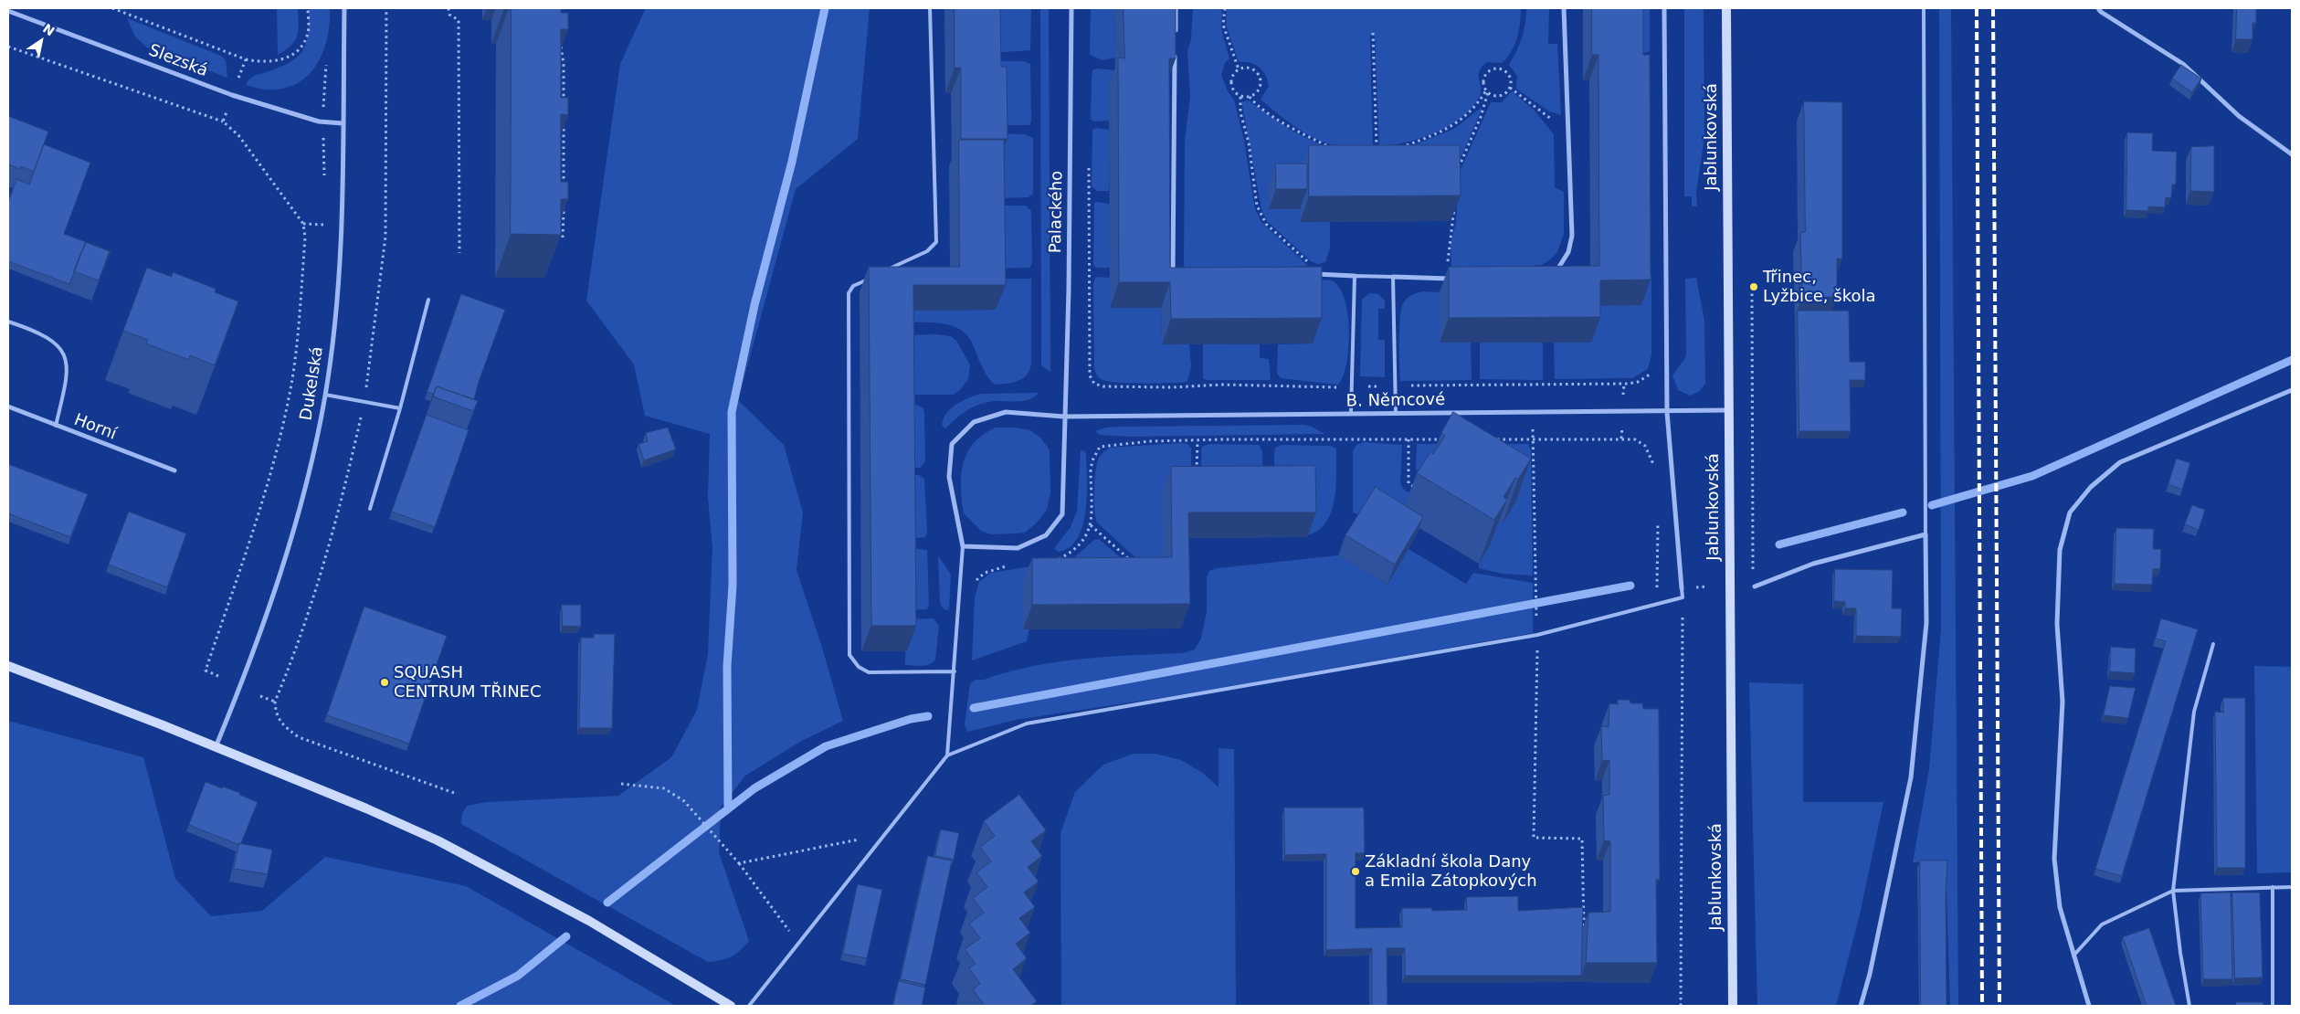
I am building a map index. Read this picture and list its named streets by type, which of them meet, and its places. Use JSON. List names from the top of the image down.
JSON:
{
  "streets": {
    "main road": ["Jablunkovská"],
    "street": [
      "Slezská",
      "Palackého",
      "Dukelská",
      "B. Němcové",
      "Horní"
    ]
  },
  "crossings": [
    ["Slezská", "Dukelská"],
    ["Jablunkovská", "B. Němcové"],
    ["Palackého", "B. Němcové"]
  ],
  "places": ["Třinec, Lyžbice, škola", "SQUASH CENTRUM TŘINEC", "Základní škola Dany a Emila Zátopkových"],
  "north": "top right"
}
